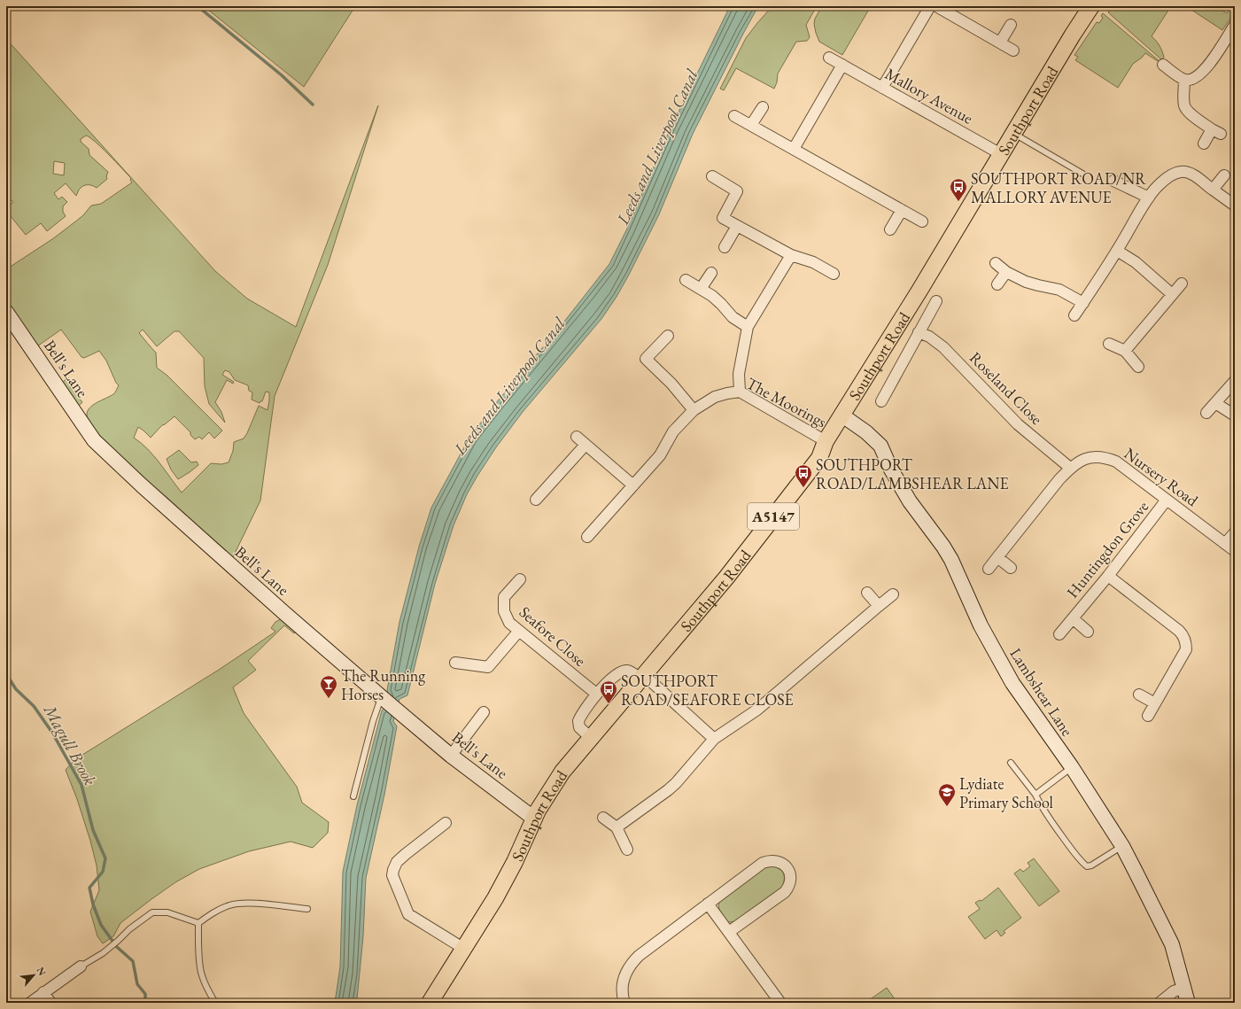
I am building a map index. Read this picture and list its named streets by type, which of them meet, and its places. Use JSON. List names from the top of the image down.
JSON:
{
  "streets": {
    "main road": ["Southport Road", "A5147"],
    "street": [
      "Mallory Avenue",
      "Bell's Lane",
      "Roseland Close",
      "The Moorings",
      "Nursery Road",
      "Huntingdon Grove",
      "Seafore Close",
      "Lambshear Lane"
    ]
  },
  "crossings": [
    ["Mallory Avenue", "Southport Road"],
    ["Southport Road", "Bell's Lane"],
    ["Southport Road", "The Moorings"],
    ["Southport Road", "Lambshear Lane"],
    ["Roseland Close", "Nursery Road"],
    ["Nursery Road", "Huntingdon Grove"]
  ],
  "water": ["Leeds and Liverpool Canal", "Magull Brook"],
  "places": {
    "bus stop": ["SOUTHPORT ROAD/NR MALLORY AVENUE", "SOUTHPORT ROAD/LAMBSHEAR LANE", "SOUTHPORT ROAD/SEAFORE CLOSE"],
    "bar": ["The Running Horses"],
    "school or university": ["Lydiate Primary School"]
  },
  "north": "top right"
}
